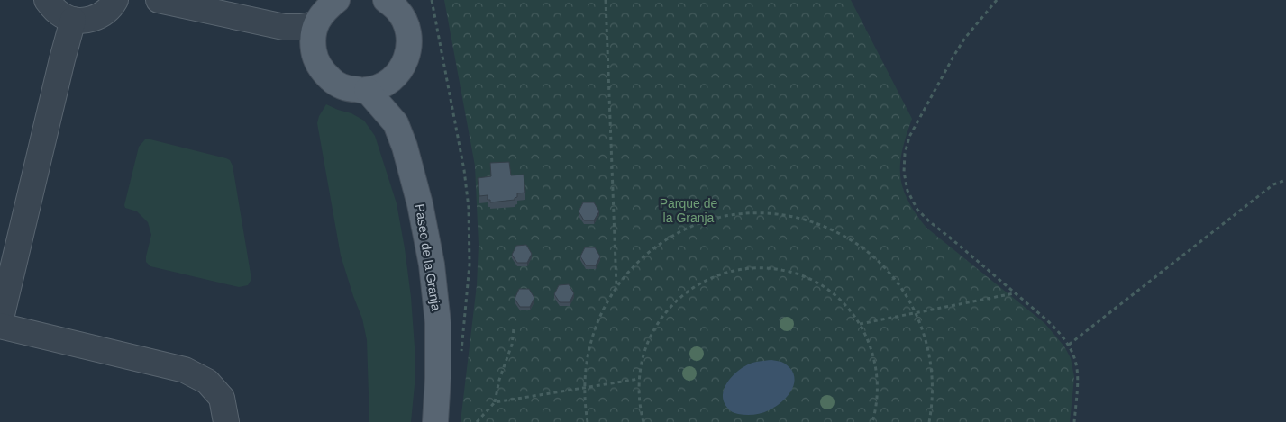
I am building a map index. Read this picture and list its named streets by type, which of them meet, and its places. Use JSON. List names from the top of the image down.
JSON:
{
  "streets": {
    "main road": ["Paseo de la Granja"]
  },
  "parks": ["Parque de la Granja"]
}
